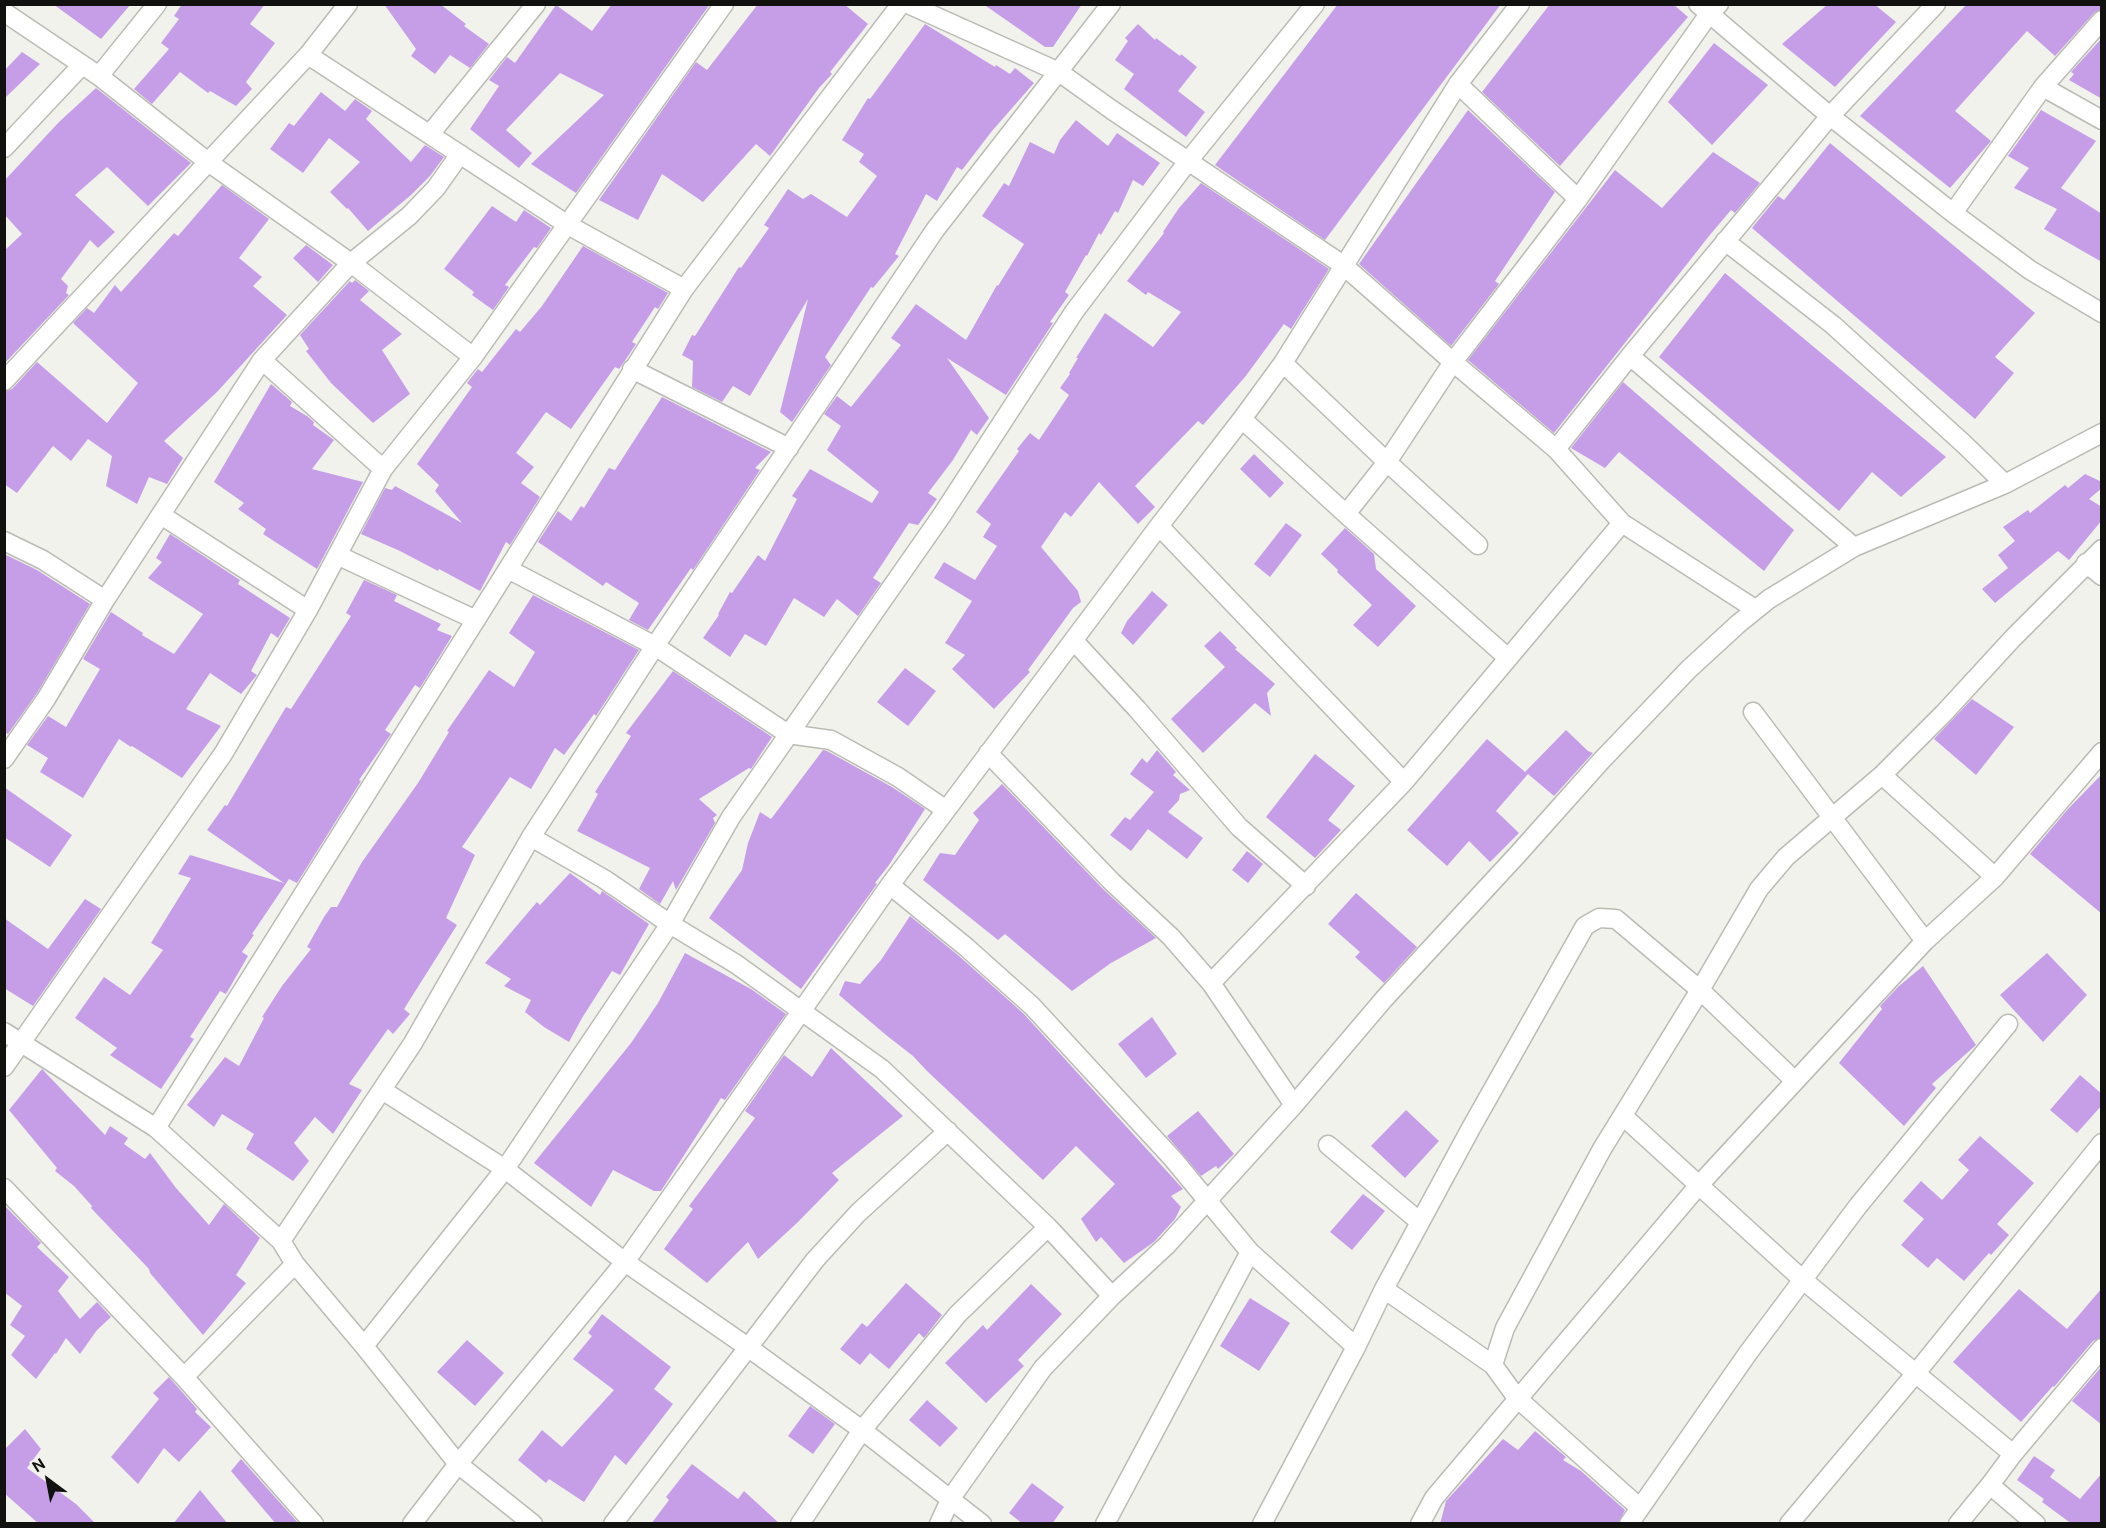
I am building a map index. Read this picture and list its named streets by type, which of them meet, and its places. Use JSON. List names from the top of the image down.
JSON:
{
  "north": "top left"
}
